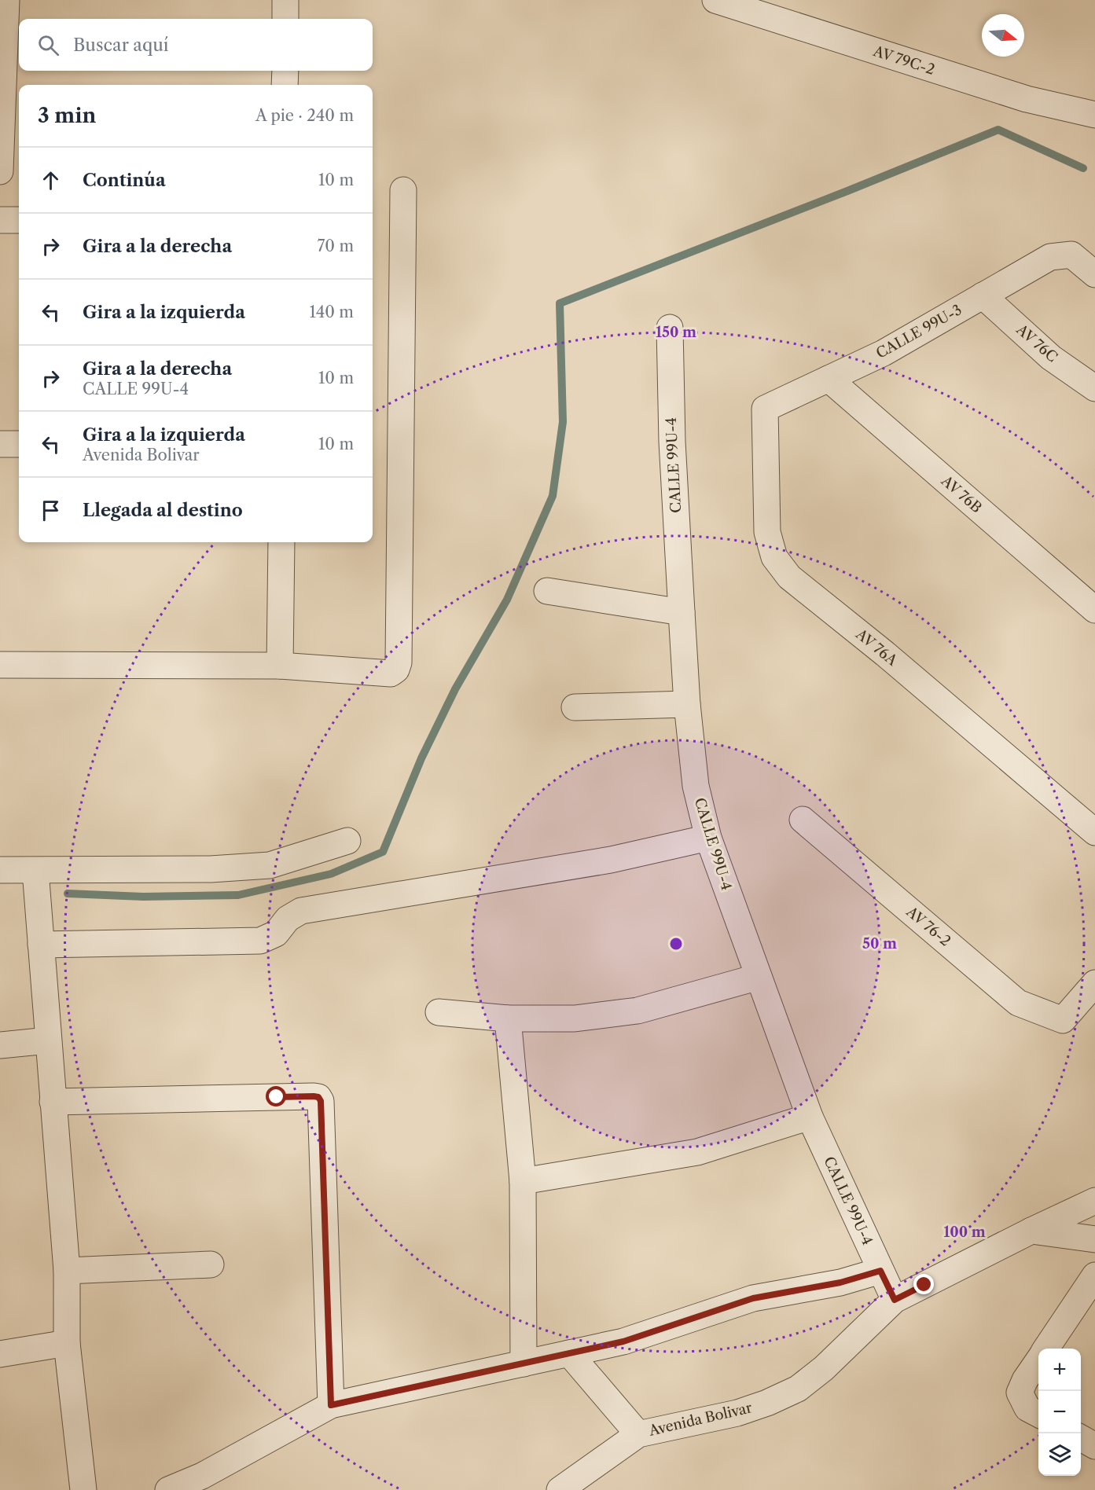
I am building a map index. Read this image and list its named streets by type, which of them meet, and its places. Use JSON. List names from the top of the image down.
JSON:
{
  "streets": {
    "street": [
      "AV 79C-2",
      "CALLE 99U-3",
      "AV 76C",
      "CALLE 99U-4",
      "AV 76B",
      "AV 76A",
      "AV 76-2",
      "Avenida Bolivar"
    ]
  },
  "crossings": [
    ["CALLE 99U-3", "AV 76C"],
    ["CALLE 99U-3", "AV 76B"],
    ["CALLE 99U-3", "AV 76A"],
    ["CALLE 99U-4", "Avenida Bolivar"]
  ],
  "north": "right",
  "page": {
    "search": "Buscar aquí",
    "heading": ["3 min", "A pie · 240 m"],
    "list": [
      ["Continúa", "10 m"],
      ["Gira a la derecha", "70 m"],
      ["Gira a la izquierda", "140 m"],
      ["Gira a la derecha", "CALLE 99U-4", "10 m"],
      ["Gira a la izquierda", "Avenida Bolivar", "10 m"],
      "Llegada al destino"
    ],
    "map_buttons": ["+", "−"]
  },
  "rings": ["150 m", "50 m", "100 m"]
}
